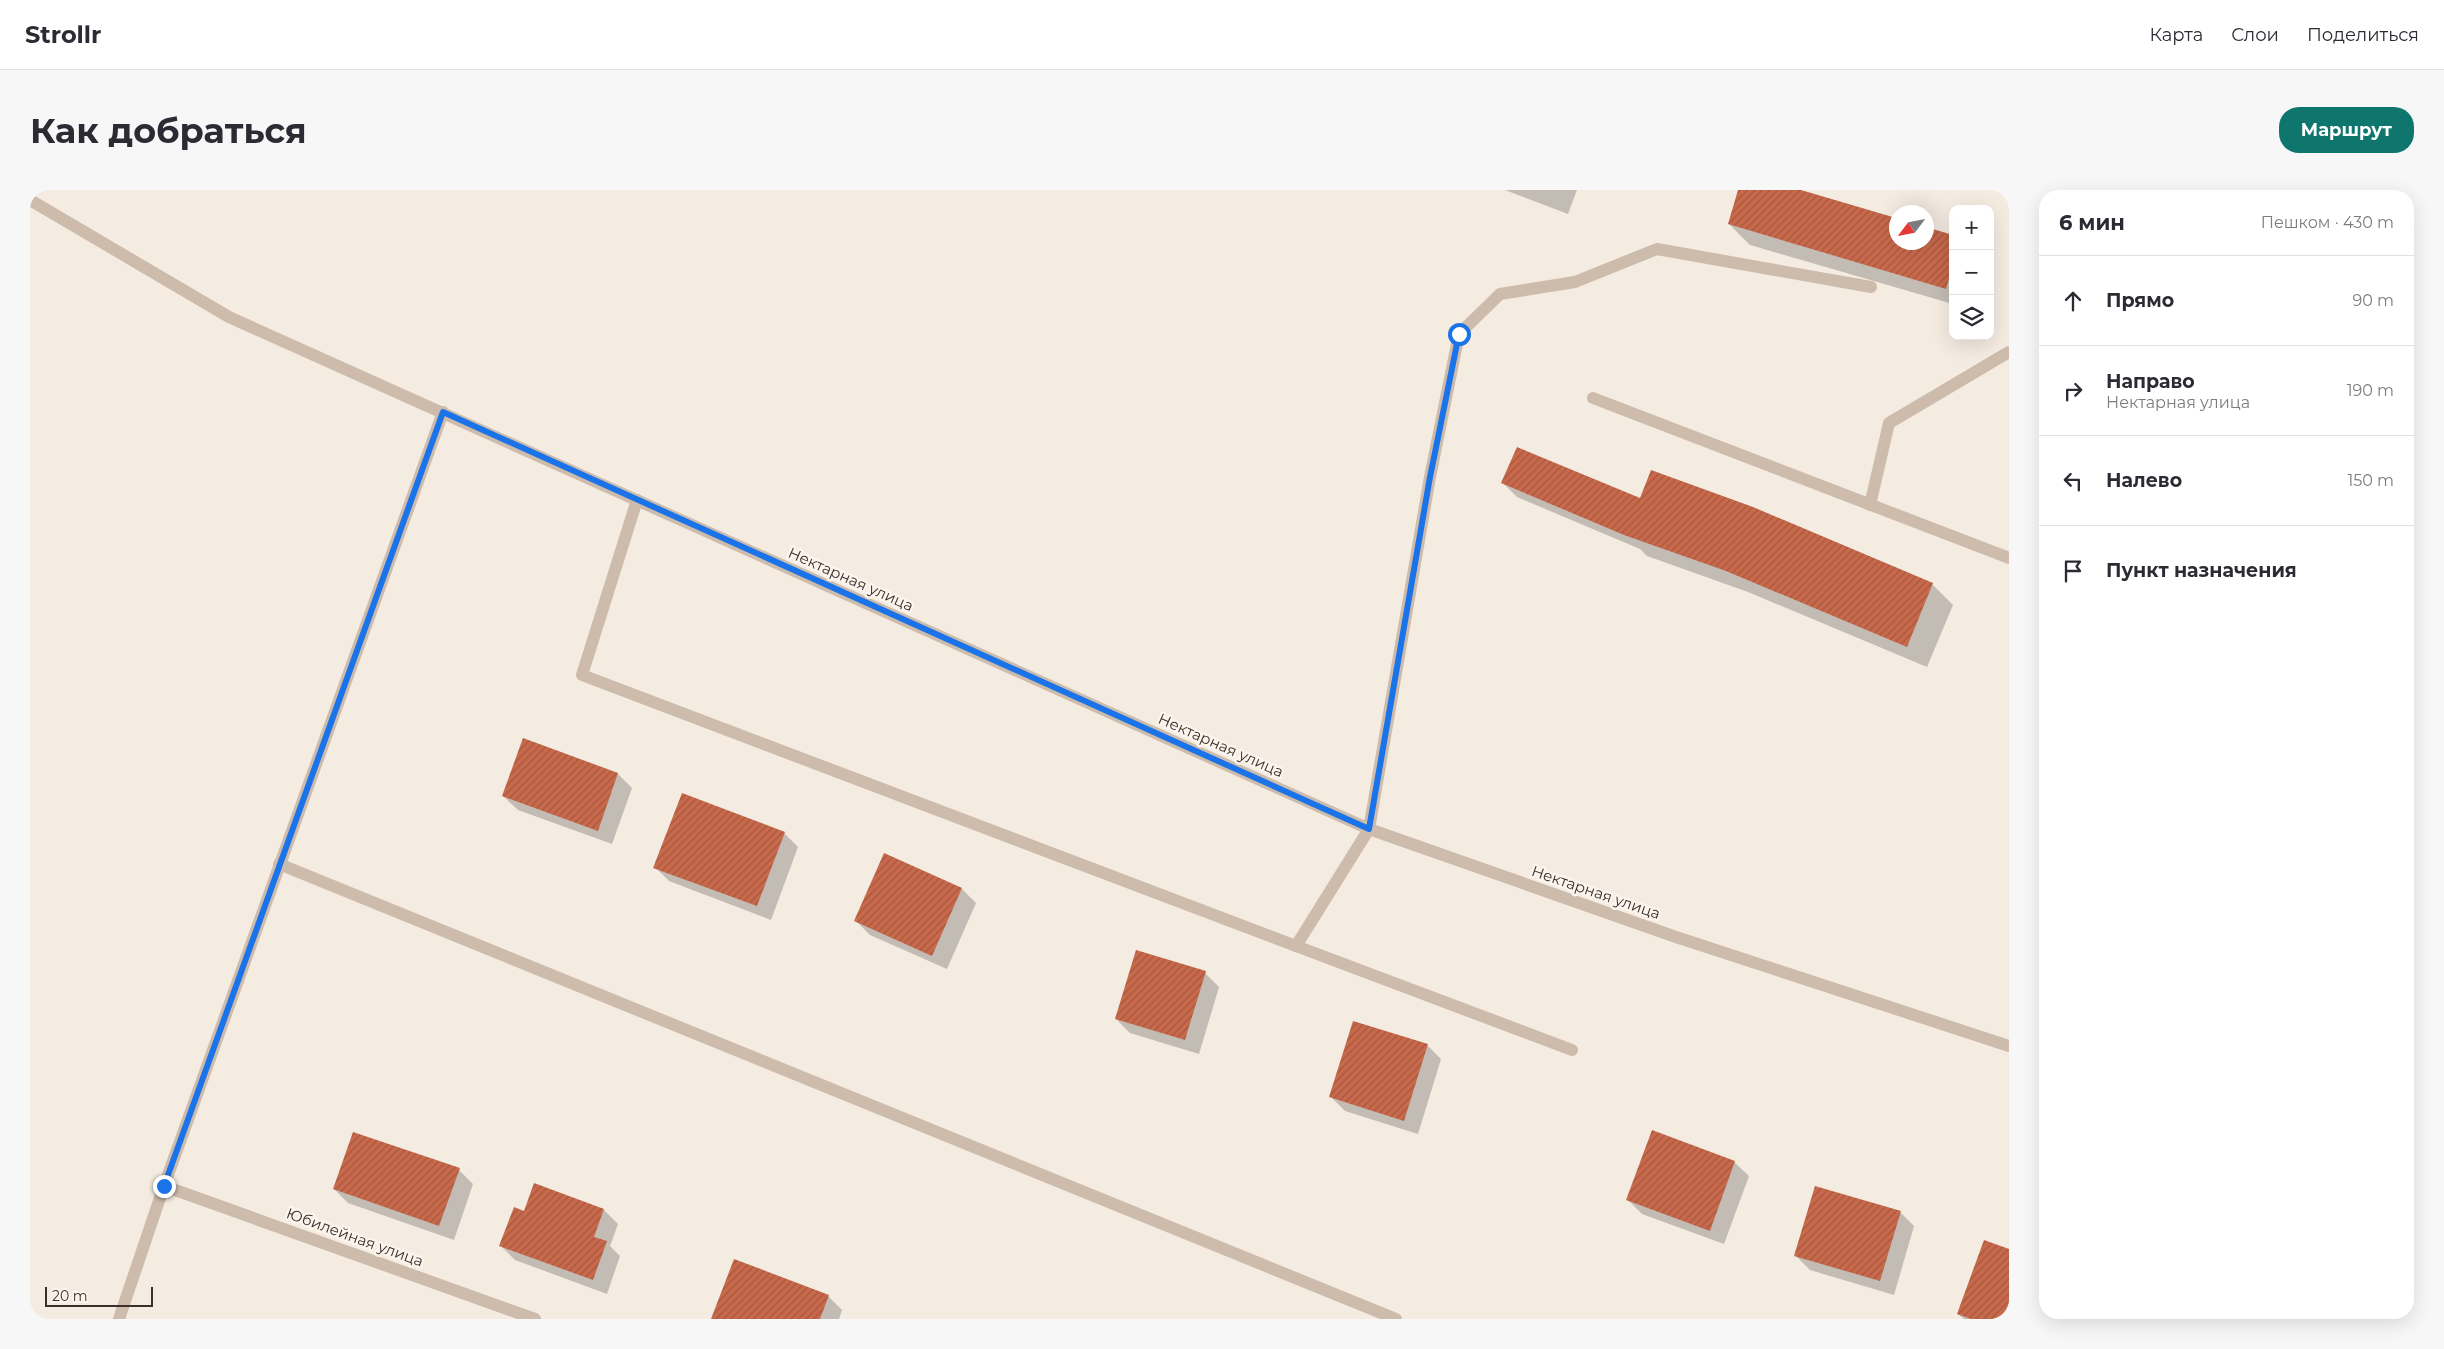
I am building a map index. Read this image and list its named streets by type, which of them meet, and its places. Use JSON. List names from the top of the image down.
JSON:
{
  "streets": {
    "street": ["Нектарная улица", "Юбилейная улица"]
  },
  "scale_bar": "20 m",
  "north": "bottom left",
  "page": {
    "header": "Strollr",
    "nav": ["Карта", "Слои", "Поделиться"],
    "buttons": "Маршрут",
    "title": "Как добраться",
    "heading": ["6 мин", "Пешком · 430 m"],
    "map_buttons": ["+", "−"],
    "list": [
      ["Прямо", "90 m"],
      ["Направо", "Нектарная улица", "190 m"],
      ["Налево", "150 m"],
      "Пункт назначения"
    ],
    "scale": "20 m"
  }
}
